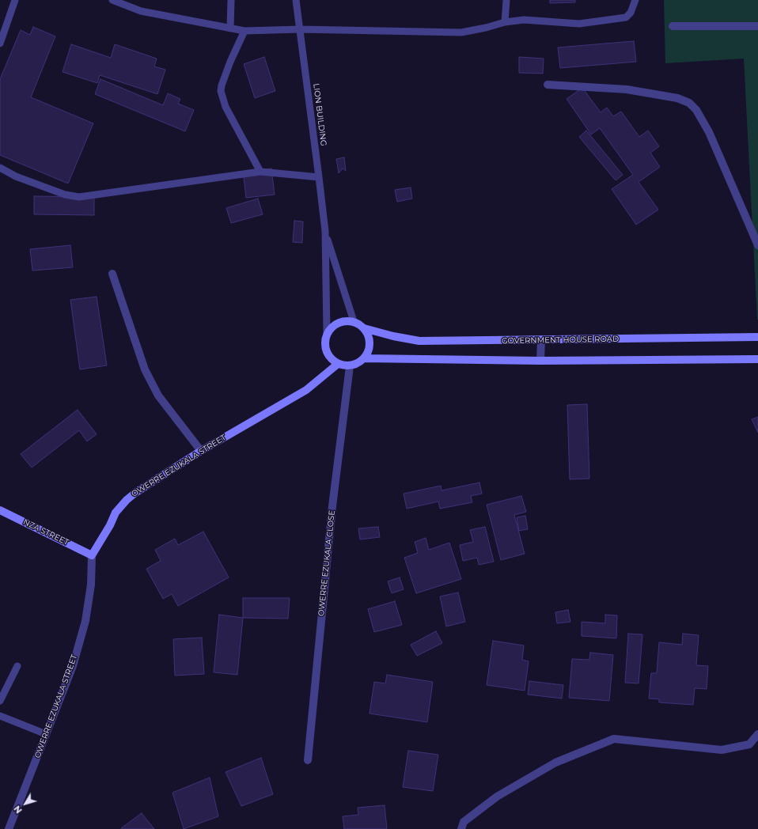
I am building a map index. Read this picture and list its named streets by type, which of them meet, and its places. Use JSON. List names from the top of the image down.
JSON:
{
  "streets": {
    "street": [
      "GOVERNMENT HOUSE ROAD",
      "OWERRE EZUKALA STREET",
      "NZA STREET",
      "OWERRE EZUKALA CLOSE"
    ],
    "lane": ["LION BUILDING"]
  },
  "crossings": [
    ["LION BUILDING", "GOVERNMENT HOUSE ROAD"],
    ["LION BUILDING", "OWERRE EZUKALA STREET"],
    ["LION BUILDING", "OWERRE EZUKALA CLOSE"],
    ["GOVERNMENT HOUSE ROAD", "OWERRE EZUKALA STREET"],
    ["GOVERNMENT HOUSE ROAD", "OWERRE EZUKALA CLOSE"],
    ["OWERRE EZUKALA STREET", "NZA STREET"],
    ["OWERRE EZUKALA STREET", "OWERRE EZUKALA CLOSE"]
  ],
  "north": "bottom left"
}
